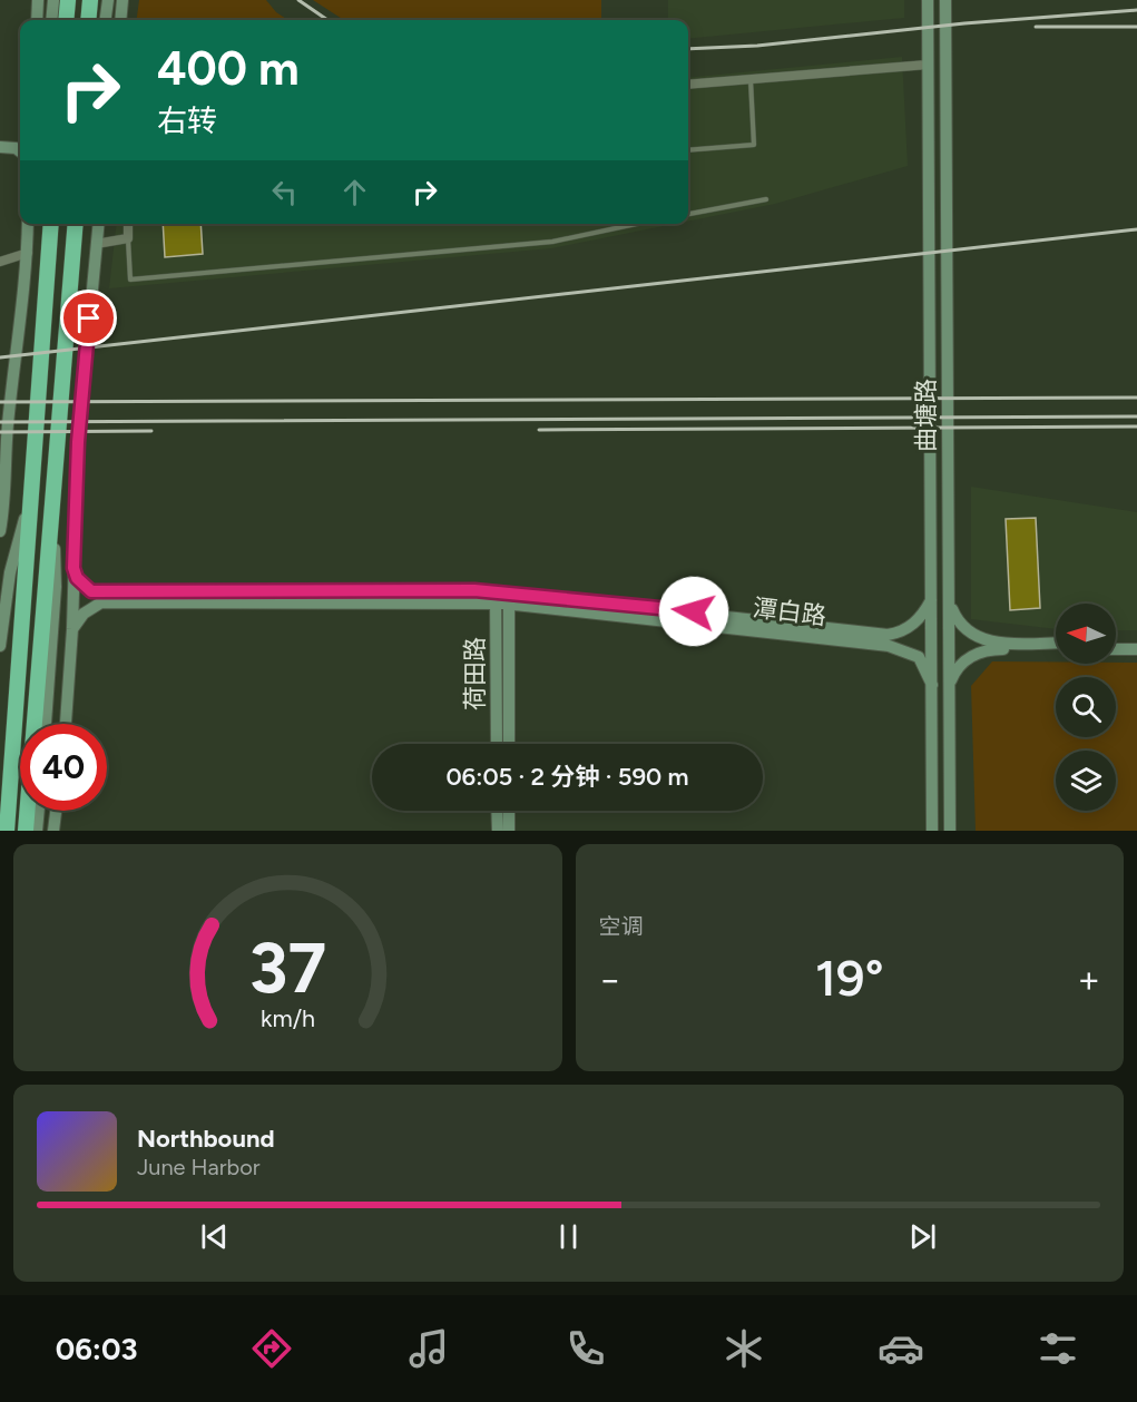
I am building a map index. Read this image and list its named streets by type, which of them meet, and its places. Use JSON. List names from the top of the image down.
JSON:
{
  "streets": {
    "street": ["曲塘路", "潭白路", "荷田路"]
  },
  "crossings": [
    ["曲塘路", "潭白路"],
    ["潭白路", "荷田路"]
  ],
  "north": "left",
  "page": {
    "turn": ["400 m", "右转"],
    "limit": "40",
    "trip": "06:05 · 2 分钟 · 590 m",
    "tile": "空调",
    "heat": ["−", "19°", "+"],
    "song": ["Northbound", "June Harbor"],
    "tabs": "06:03",
    "gauge": ["37", "km/h"]
  }
}
